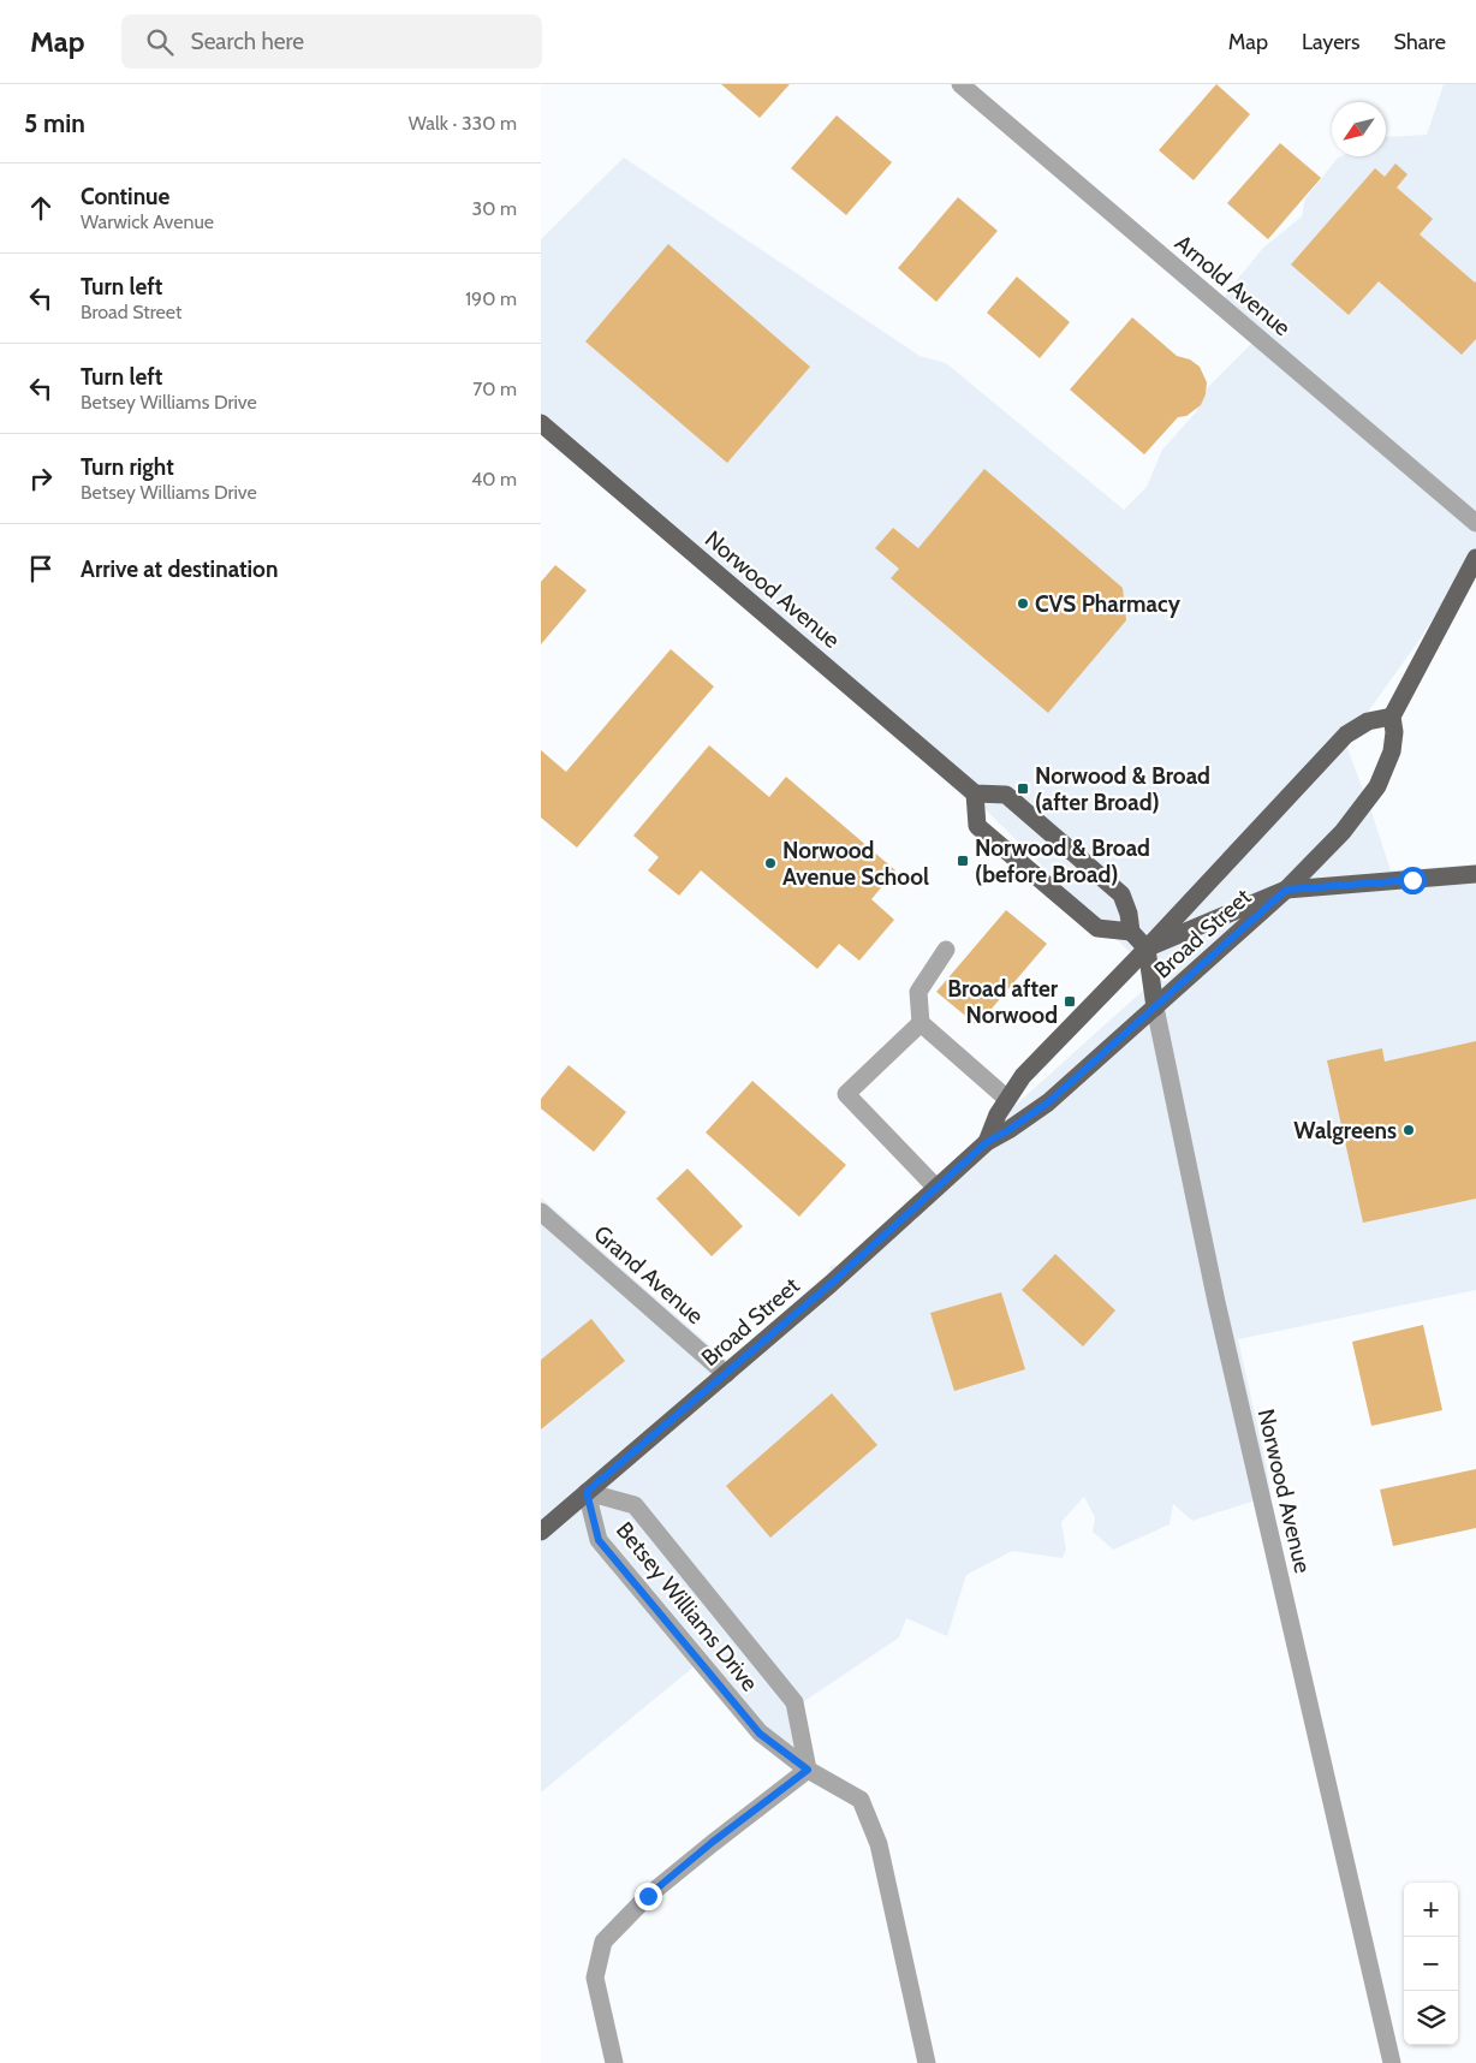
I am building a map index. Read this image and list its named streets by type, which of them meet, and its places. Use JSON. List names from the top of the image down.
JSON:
{
  "streets": {
    "main road": ["Norwood Avenue", "Broad Street"],
    "street": ["Arnold Avenue", "Grand Avenue", "Betsey Williams Drive"]
  },
  "crossings": [
    ["Norwood Avenue", "Broad Street"],
    ["Broad Street", "Grand Avenue"],
    ["Broad Street", "Betsey Williams Drive"]
  ],
  "places": {
    "other": ["CVS Pharmacy", "Norwood Avenue School", "Walgreens"],
    "transit": ["Norwood & Broad (after Broad)", "Norwood & Broad (before Broad)", "Broad after Norwood"]
  },
  "north": "bottom left",
  "page": {
    "header": "Map",
    "search": "Search here",
    "nav": ["Map", "Layers", "Share"],
    "heading": ["5 min", "Walk · 330 m"],
    "list": [
      ["Continue", "Warwick Avenue", "30 m"],
      ["Turn left", "Broad Street", "190 m"],
      ["Turn left", "Betsey Williams Drive", "70 m"],
      ["Turn right", "Betsey Williams Drive", "40 m"],
      "Arrive at destination"
    ],
    "map_buttons": ["+", "−"]
  }
}
